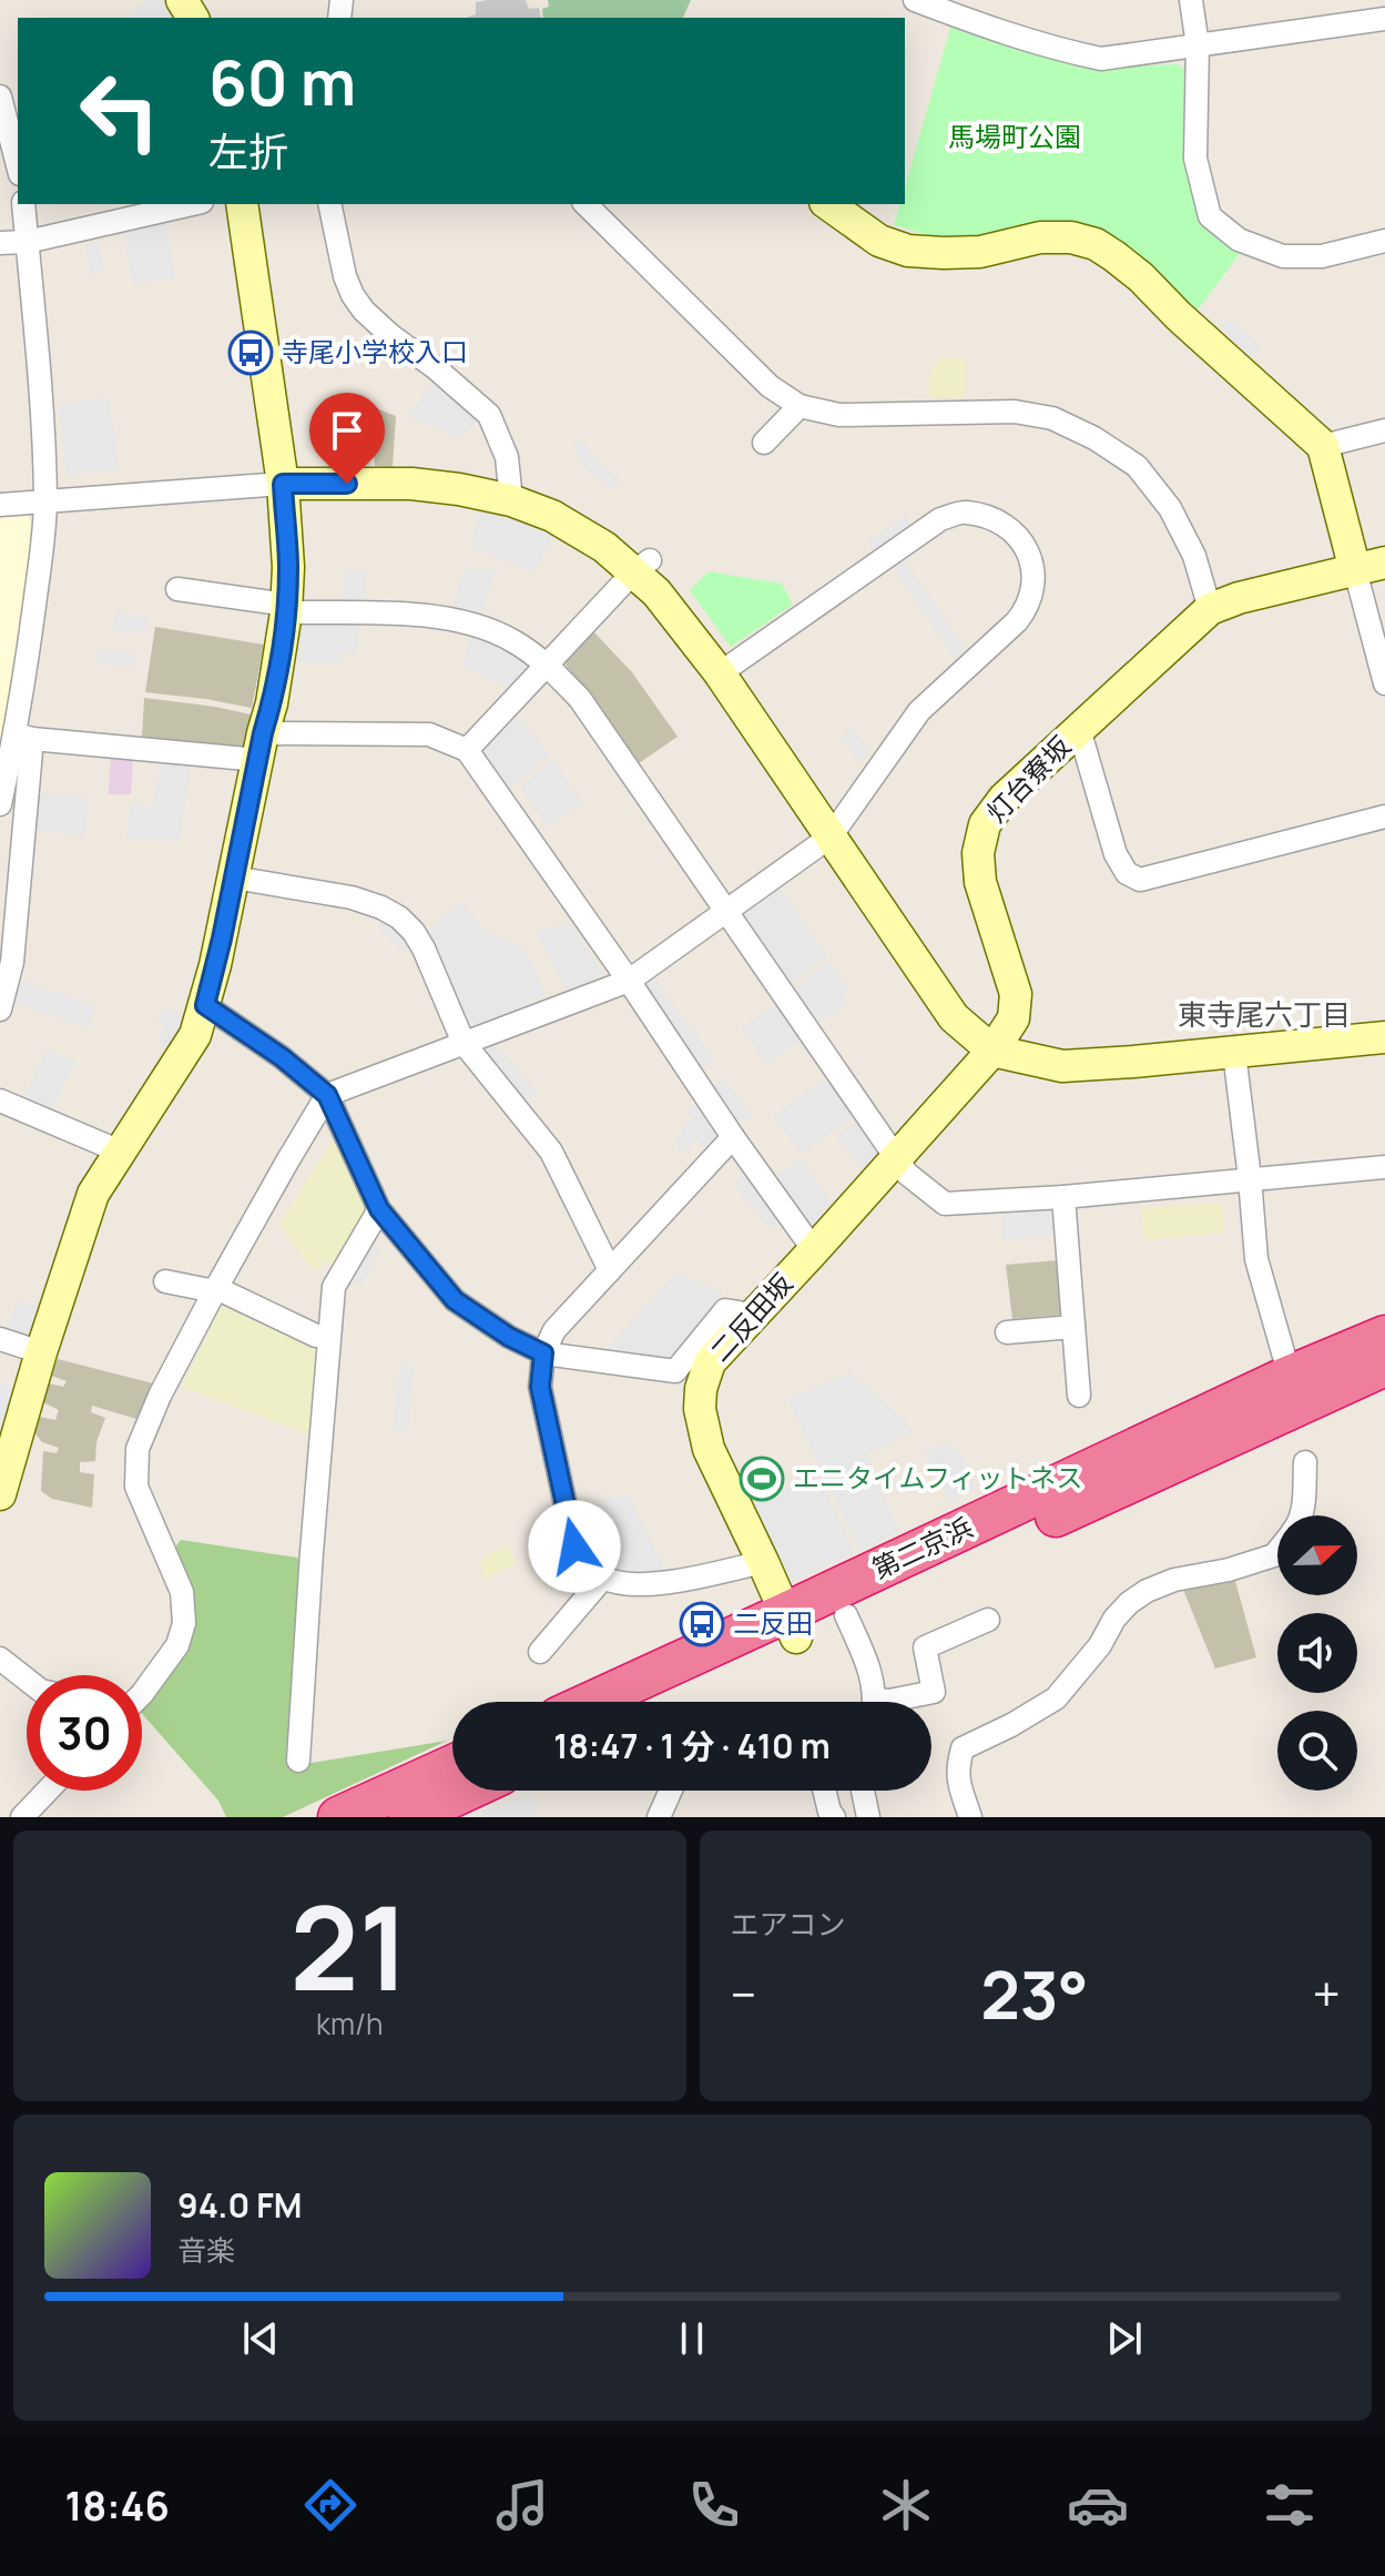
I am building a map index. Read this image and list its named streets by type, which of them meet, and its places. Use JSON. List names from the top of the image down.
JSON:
{
  "streets": {
    "highway": ["第二京浜"],
    "street": ["灯台寮坂", "二反田坂"]
  },
  "crossings": [
    ["灯台寮坂", "二反田坂"],
    ["二反田坂", "第二京浜"]
  ],
  "districts": ["東寺尾六丁目"],
  "parks": ["馬場町公園"],
  "places": {
    "bus stop": ["寺尾小学校入口", "二反田"],
    "sports": ["エニタイムフィットネス"]
  },
  "north": "right",
  "page": {
    "turn": ["60 m", "左折"],
    "limit": "30",
    "trip": "18:47 · 1 分 · 410 m",
    "tile": [
      ["21", "km/h"],
      "エアコン"
    ],
    "heat": ["−", "23°", "+"],
    "song": ["94.0 FM", "音楽"],
    "tabs": "18:46"
  }
}
